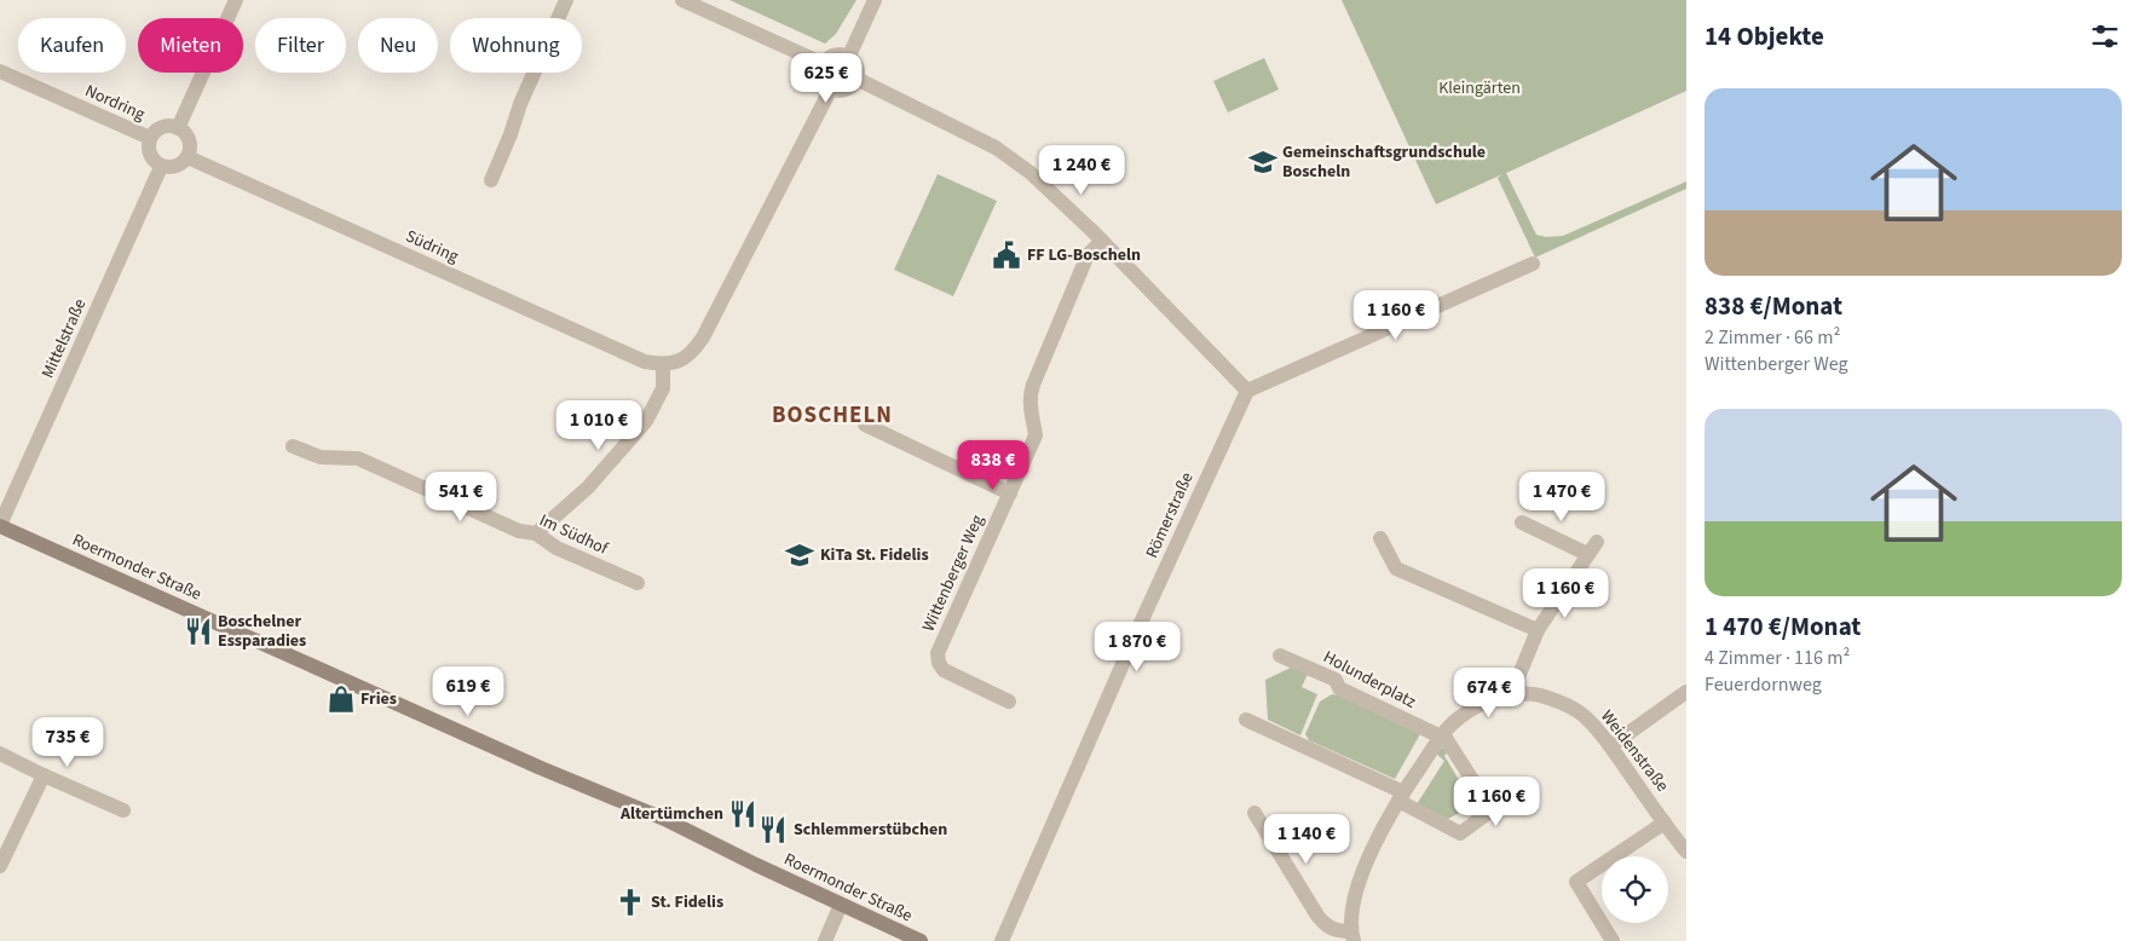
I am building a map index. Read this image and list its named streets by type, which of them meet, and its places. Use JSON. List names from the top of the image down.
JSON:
{
  "streets": {
    "main road": ["Roermonder Straße"],
    "street": [
      "Nordring",
      "Südring",
      "Mittelstraße",
      "Römerstraße",
      "Im Südhof",
      "Wittenberger Weg",
      "Holunderplatz",
      "Weidenstraße"
    ]
  },
  "crossings": [
    ["Nordring", "Südring"],
    ["Nordring", "Mittelstraße"],
    ["Südring", "Mittelstraße"],
    ["Mittelstraße", "Roermonder Straße"],
    ["Holunderplatz", "Weidenstraße"]
  ],
  "districts": ["BOSCHELN"],
  "parks": ["Kleingärten"],
  "places": {
    "school or university": ["Gemeinschaftsgrundschule Boscheln", "KiTa St. Fidelis"],
    "public building": ["FF LG-Boscheln"],
    "restaurant": ["Boschelner Essparadies", "Altertümchen", "Schlemmerstübchen"],
    "shop": ["Fries"],
    "church": ["St. Fidelis"]
  },
  "page": {
    "heading": "14 Objekte",
    "chip": [
      "Kaufen",
      "Mieten",
      "Filter",
      "Neu",
      "Wohnung"
    ],
    "price": [
      "625 €",
      "1 240 €",
      "1 160 €",
      "1 010 €",
      "838 €",
      "541 €",
      "1 470 €",
      "1 160 €",
      "1 870 €",
      "619 €",
      "674 €",
      "735 €",
      "1 160 €",
      "1 140 €"
    ],
    "list": [
      {
        "name": "838 €/Monat",
        "note": "2 Zimmer · 66 m² · Wittenberger Weg"
      },
      {
        "name": "1 470 €/Monat",
        "note": "4 Zimmer · 116 m² · Feuerdornweg"
      }
    ]
  }
}
